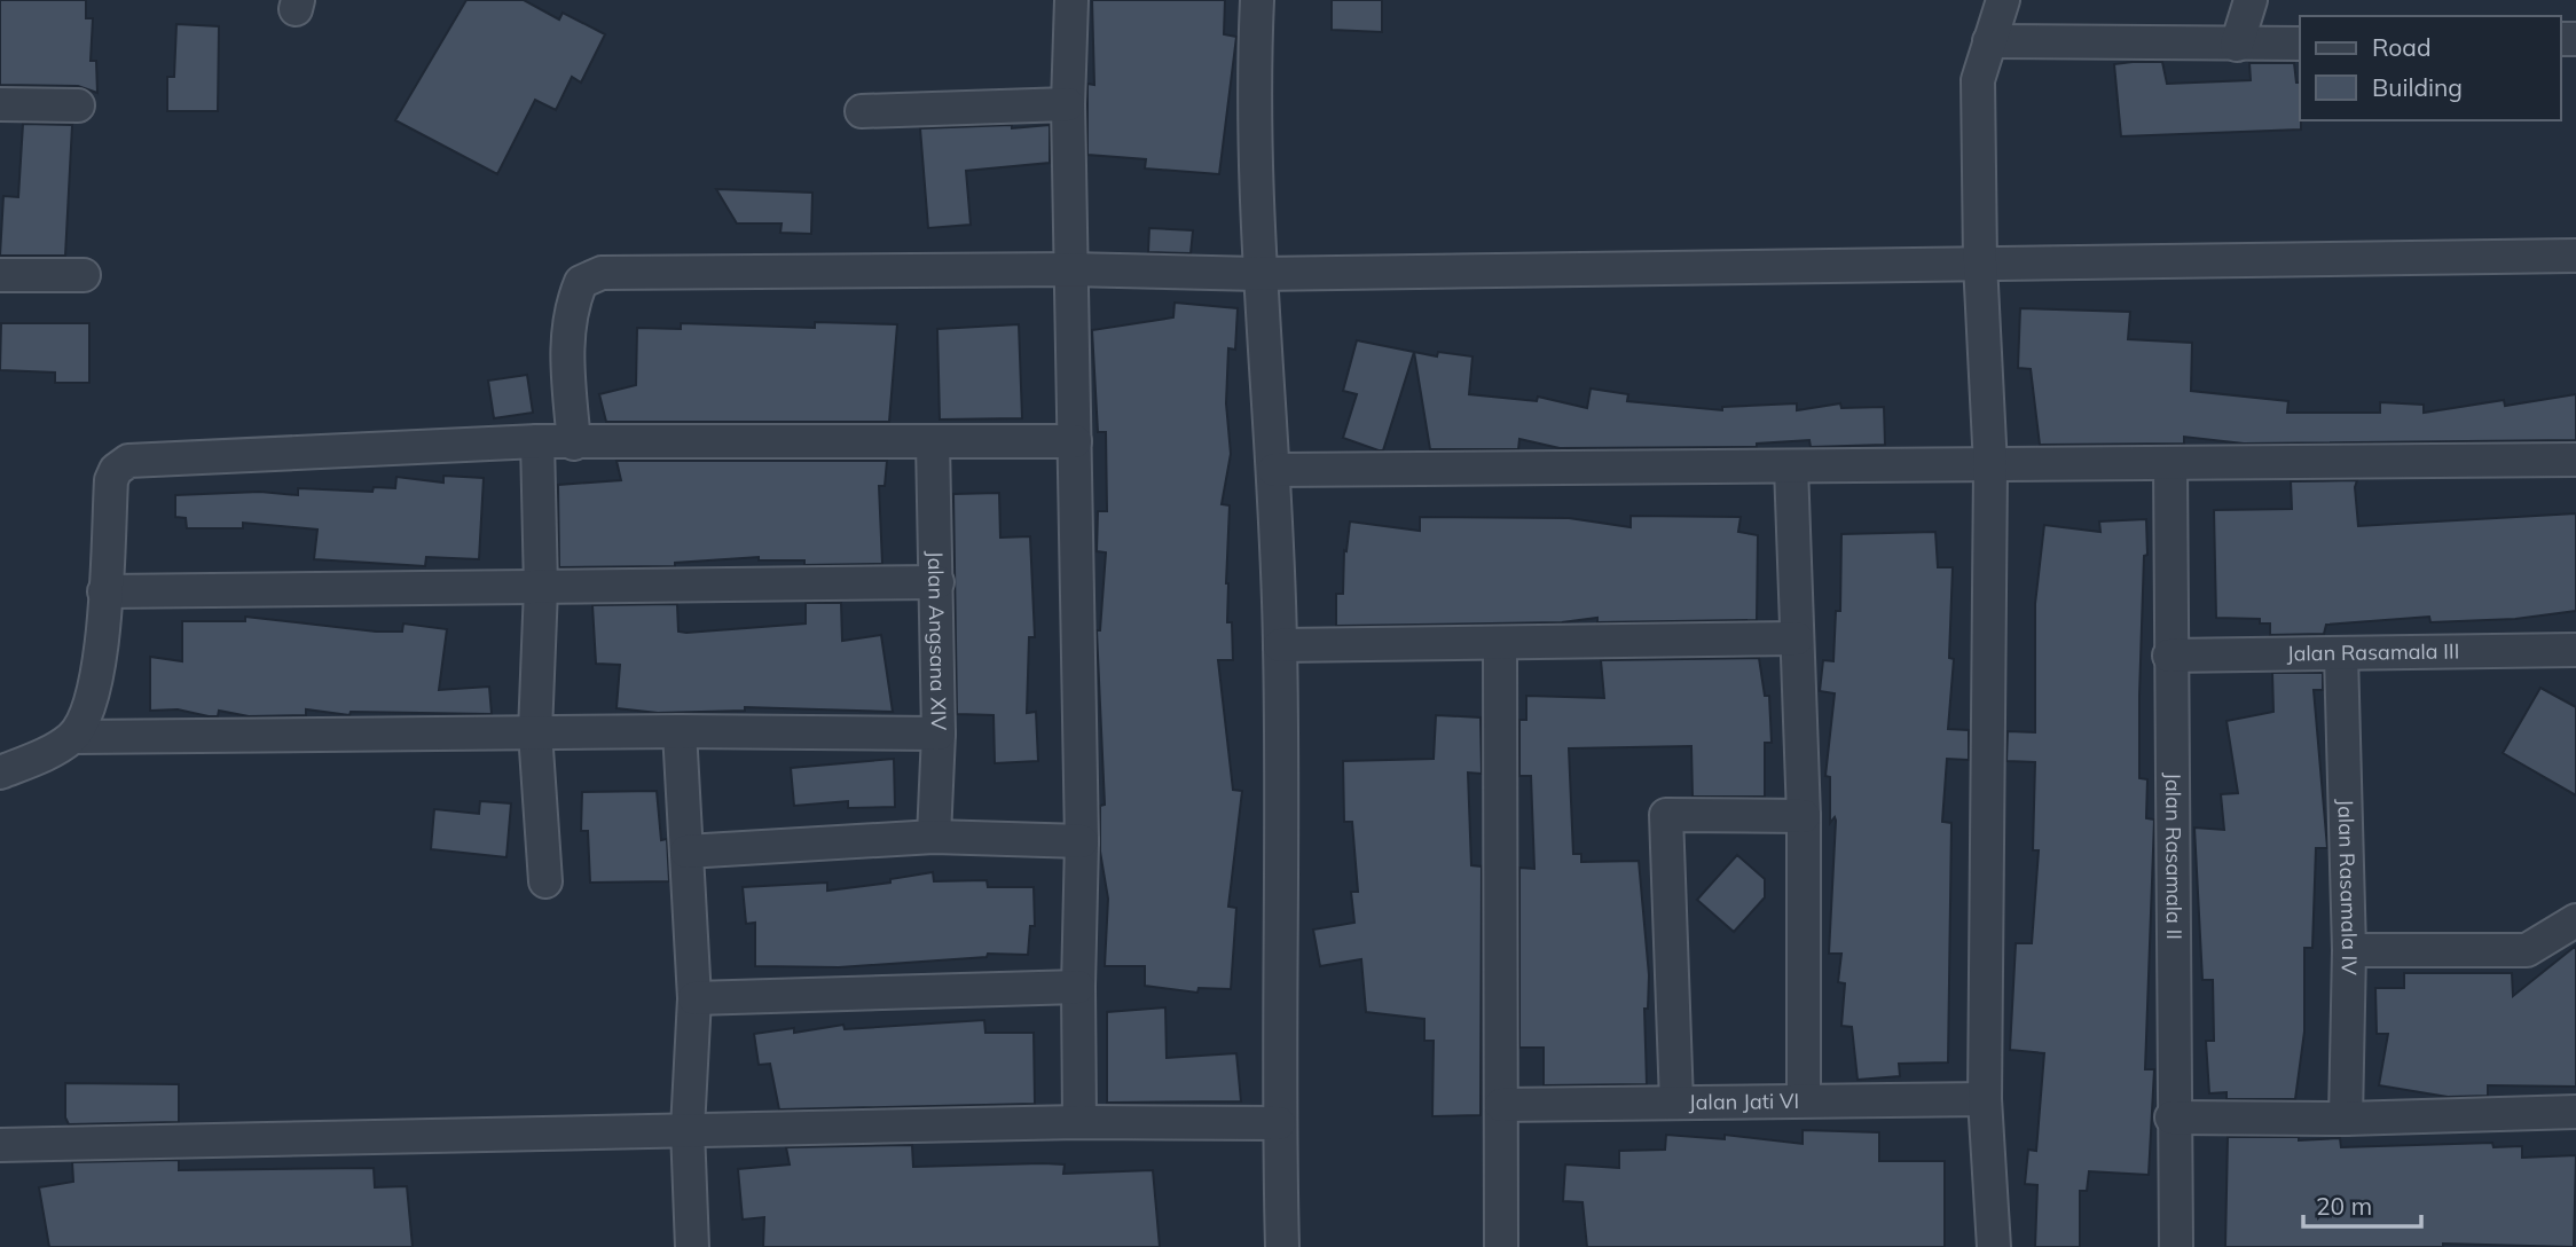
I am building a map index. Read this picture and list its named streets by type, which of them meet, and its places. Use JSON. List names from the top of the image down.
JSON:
{
  "streets": {
    "street": [
      "Jalan Angsana XIV",
      "Jalan Rasamala III",
      "Jalan Rasamala II",
      "Jalan Rasamala IV",
      "Jalan Jati VI"
    ]
  },
  "crossings": [
    ["Jalan Rasamala III", "Jalan Rasamala II"],
    ["Jalan Rasamala III", "Jalan Rasamala IV"]
  ],
  "legend": ["Road", "Building"],
  "scale_bar": "20 m"
}
